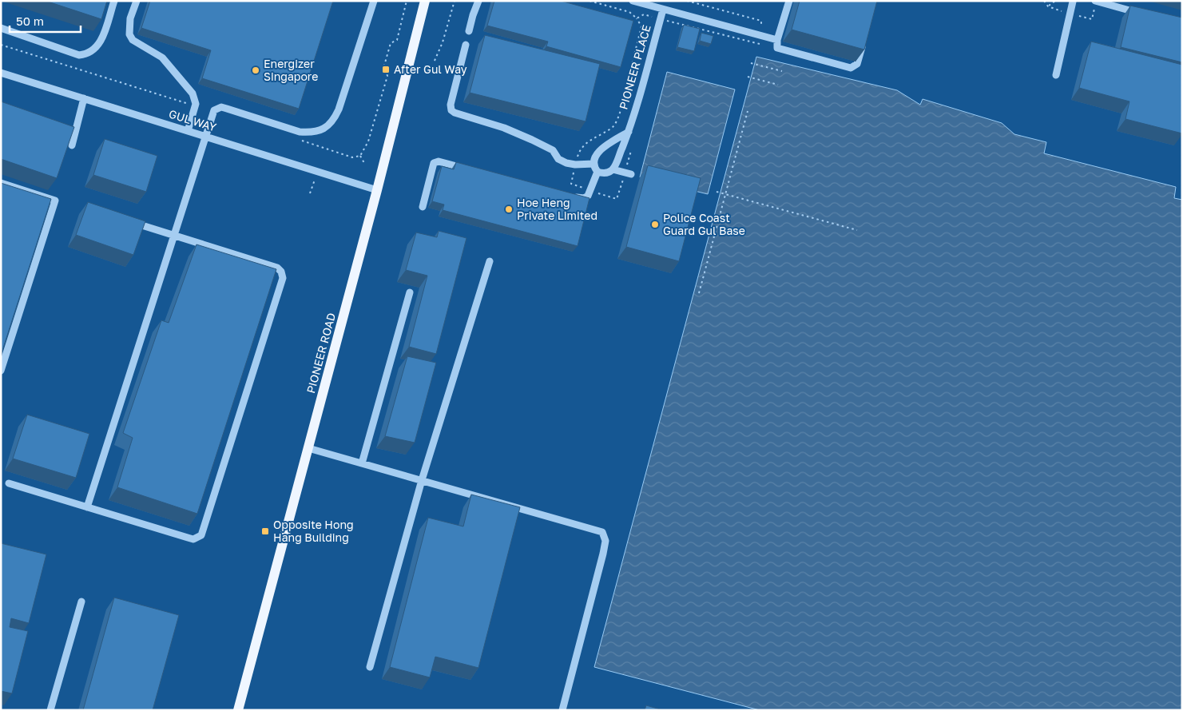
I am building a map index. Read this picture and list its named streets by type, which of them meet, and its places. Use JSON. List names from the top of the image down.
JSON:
{
  "streets": {
    "main road": ["PIONEER ROAD"],
    "street": ["PIONEER PLACE", "GUL WAY"]
  },
  "crossings": [
    ["GUL WAY", "PIONEER ROAD"]
  ],
  "places": {
    "transit": ["After Gul Way", "Opposite Hong Hang Building"],
    "other": ["Energizer Singapore", "Hoe Heng Private Limited", "Police Coast Guard Gul Base"]
  },
  "scale_bar": "50 m"
}
